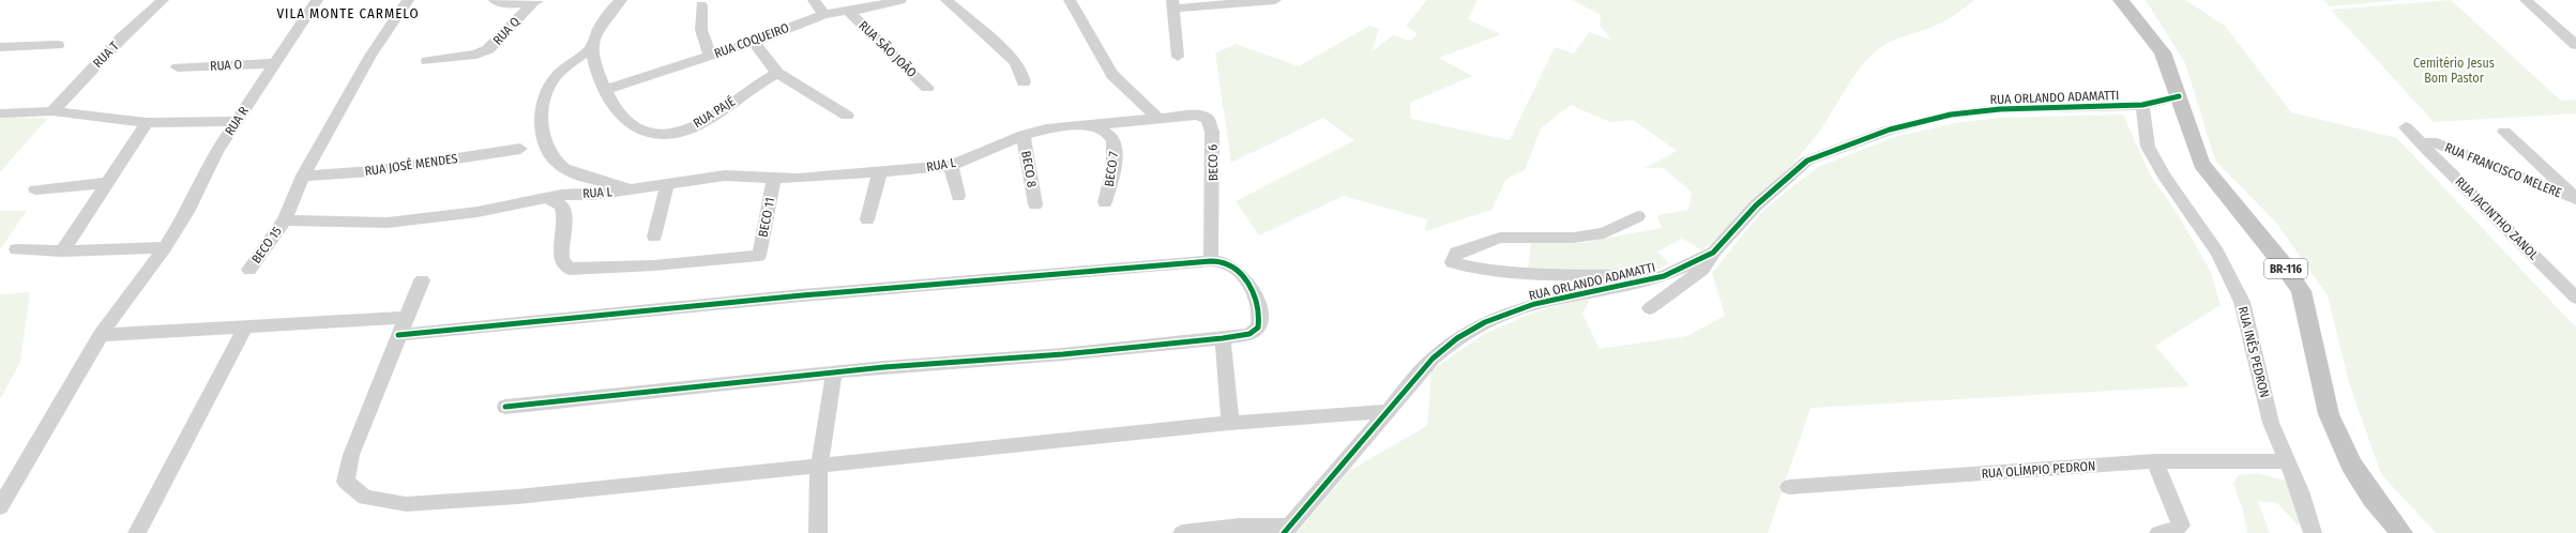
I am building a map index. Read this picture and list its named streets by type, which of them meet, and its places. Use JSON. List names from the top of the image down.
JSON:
{
  "streets": {
    "main road": ["BR-116"],
    "street": [
      "RUA Q",
      "RUA COQUEIRO",
      "RUA SÃO JOÃO",
      "RUA T",
      "RUA O",
      "RUA ORLANDO ADAMATTI",
      "RUA PAJÉ",
      "RUA R",
      "BECO 6",
      "RUA JOSÉ MENDES",
      "RUA L",
      "BECO 8",
      "BECO 7",
      "RUA FRANCISCO MELERE",
      "BECO 11",
      "RUA JACINTHO ZANOL",
      "BECO 15",
      "RUA INÊS PEDRON",
      "RUA OLÍMPIO PEDRON"
    ]
  },
  "crossings": [
    ["RUA COQUEIRO", "RUA SÃO JOÃO"],
    ["RUA COQUEIRO", "RUA PAJÉ"],
    ["RUA O", "RUA R"],
    ["RUA ORLANDO ADAMATTI", "BR-116"],
    ["RUA ORLANDO ADAMATTI", "RUA INÊS PEDRON"],
    ["BECO 6", "RUA L"],
    ["RUA L", "BECO 8"],
    ["RUA L", "BECO 7"],
    ["RUA L", "BECO 11"],
    ["RUA L", "BECO 15"],
    ["RUA FRANCISCO MELERE", "RUA JACINTHO ZANOL"],
    ["RUA INÊS PEDRON", "RUA OLÍMPIO PEDRON"]
  ],
  "districts": ["VILA MONTE CARMELO"],
  "parks": ["Cemitério Jesus Bom Pastor"]
}
